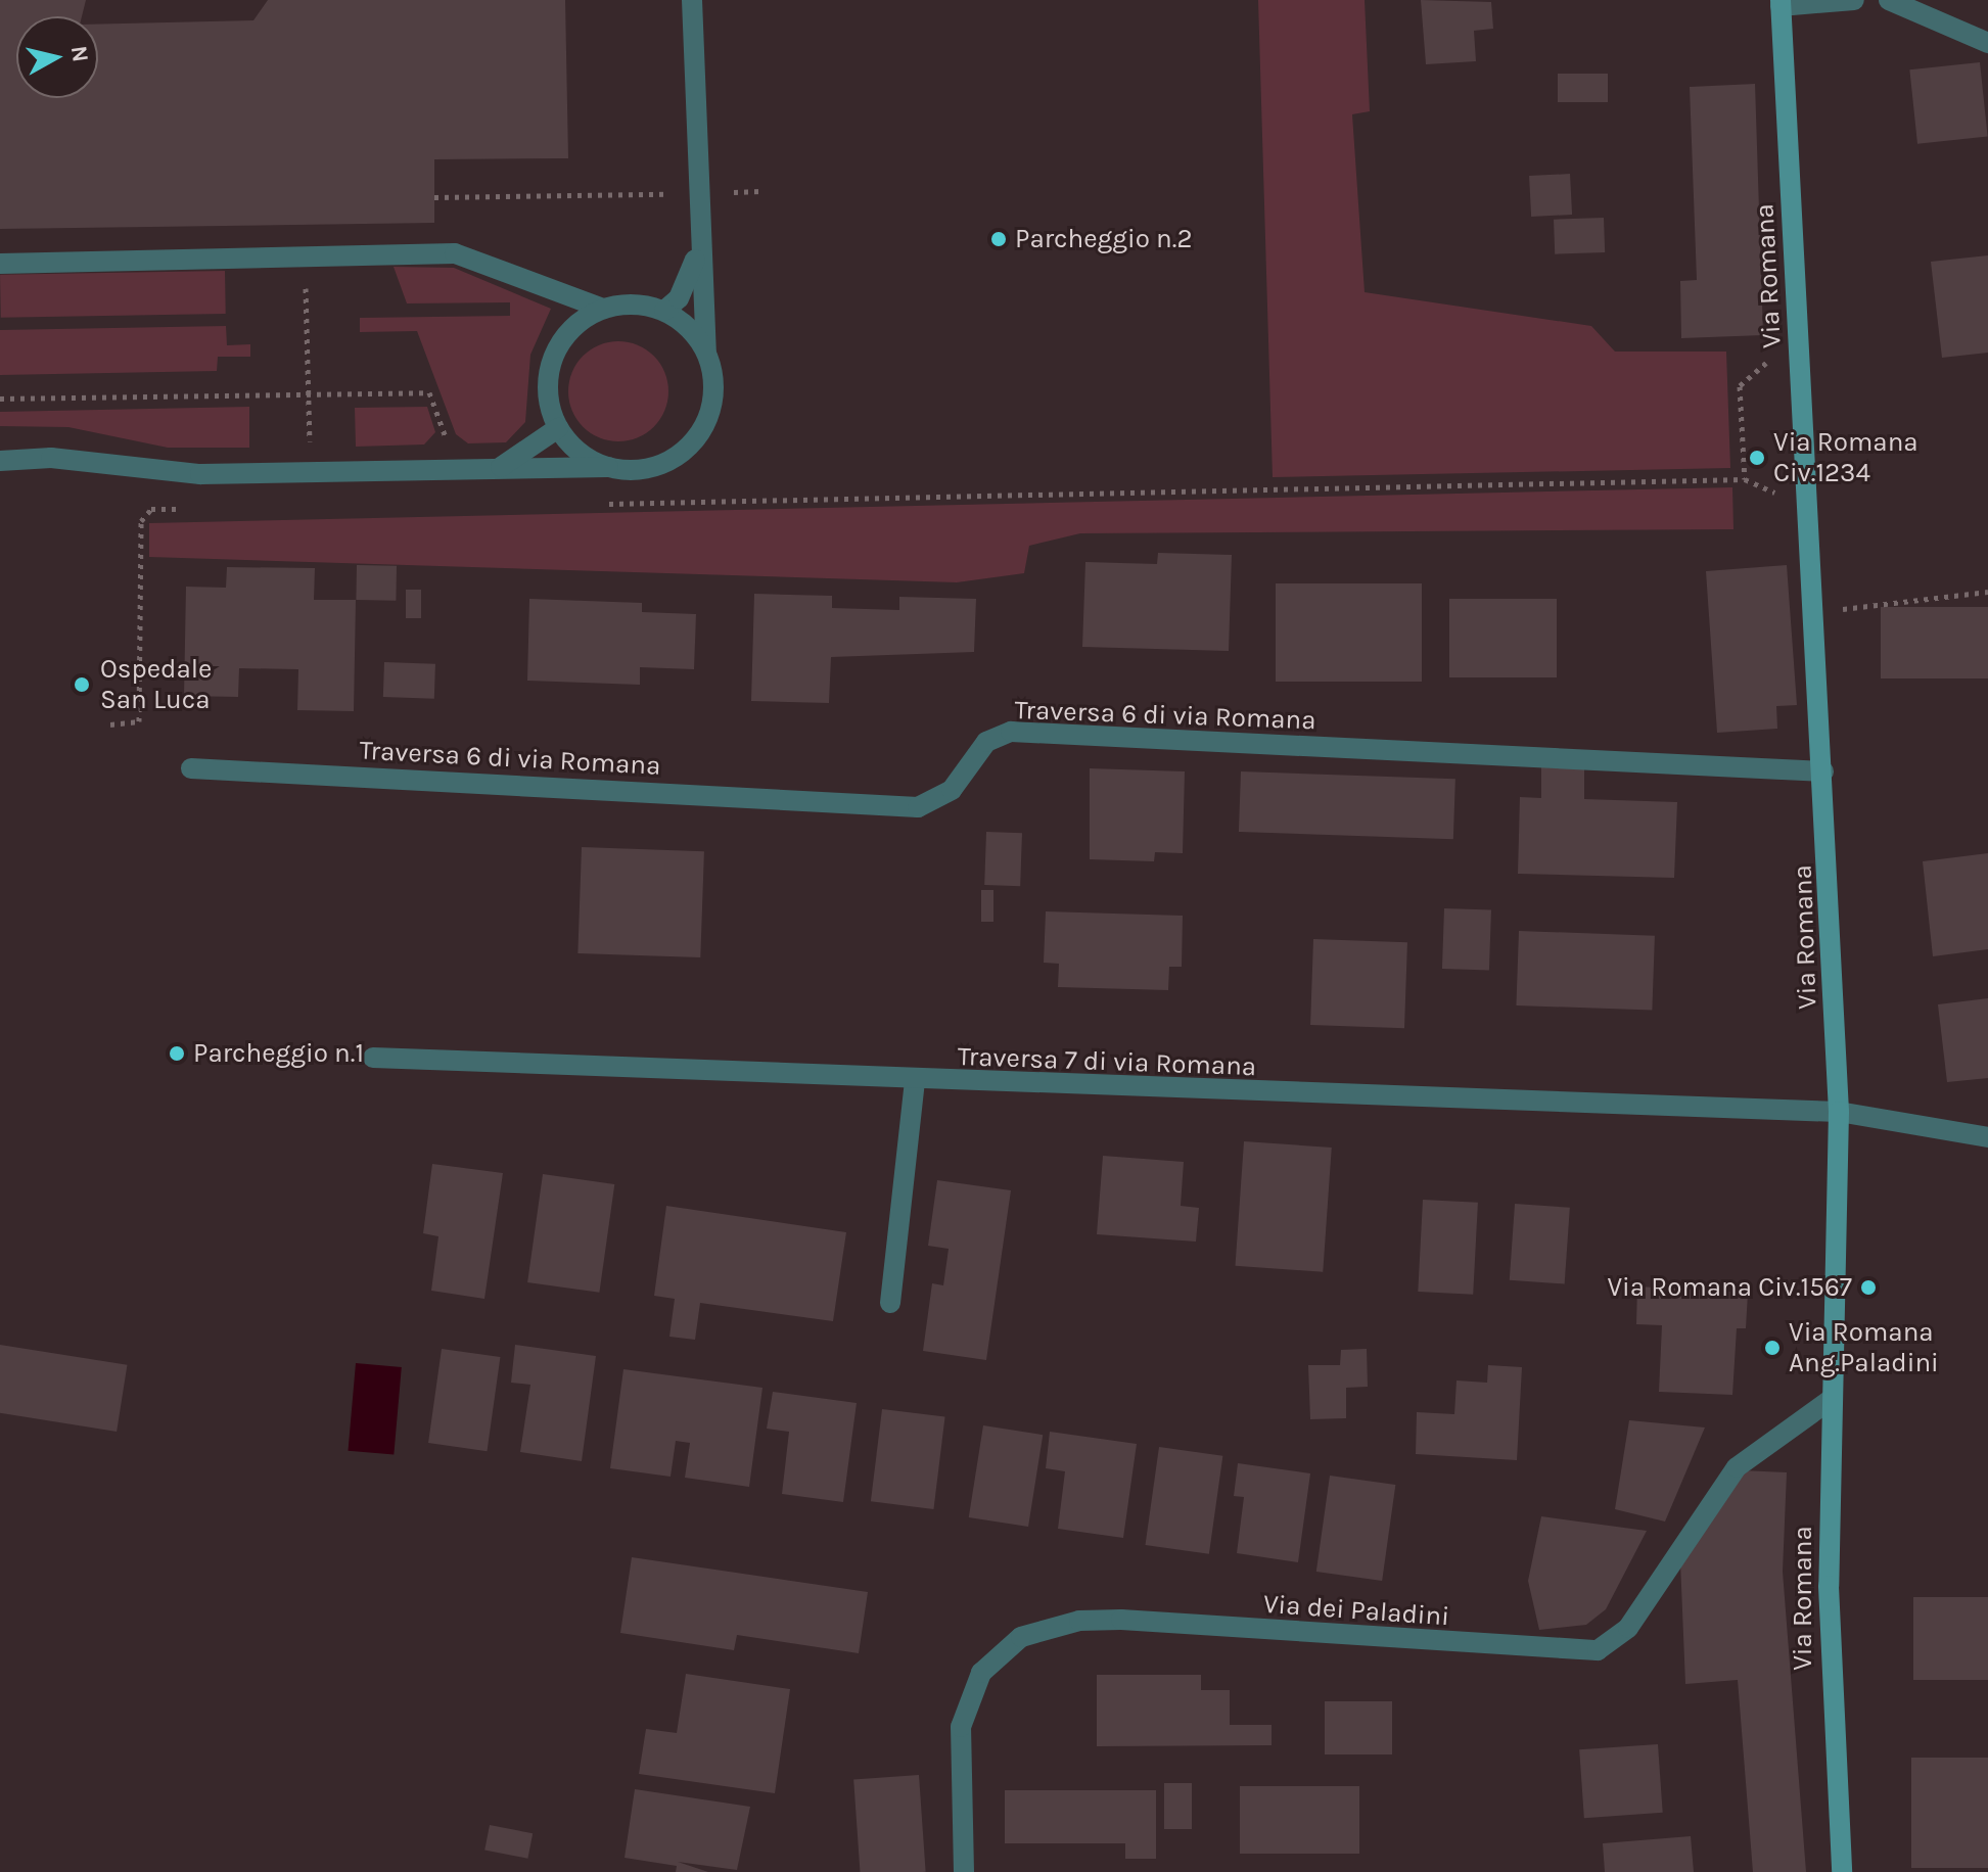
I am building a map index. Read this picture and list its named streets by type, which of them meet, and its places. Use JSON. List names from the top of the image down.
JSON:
{
  "streets": {
    "main road": ["Via Romana"],
    "street": ["Traversa 6 di via Romana", "Traversa 7 di via Romana", "Via dei Paladini"]
  },
  "crossings": [
    ["Via Romana", "Traversa 6 di via Romana"],
    ["Via Romana", "Traversa 7 di via Romana"],
    ["Via Romana", "Via dei Paladini"]
  ],
  "places": [
    "Parcheggio n.2",
    "Via Romana Civ.1234",
    "Ospedale San Luca",
    "Parcheggio n.1",
    "Via Romana Civ.1567",
    "Via Romana Ang.Paladini"
  ],
  "north": "right"
}
